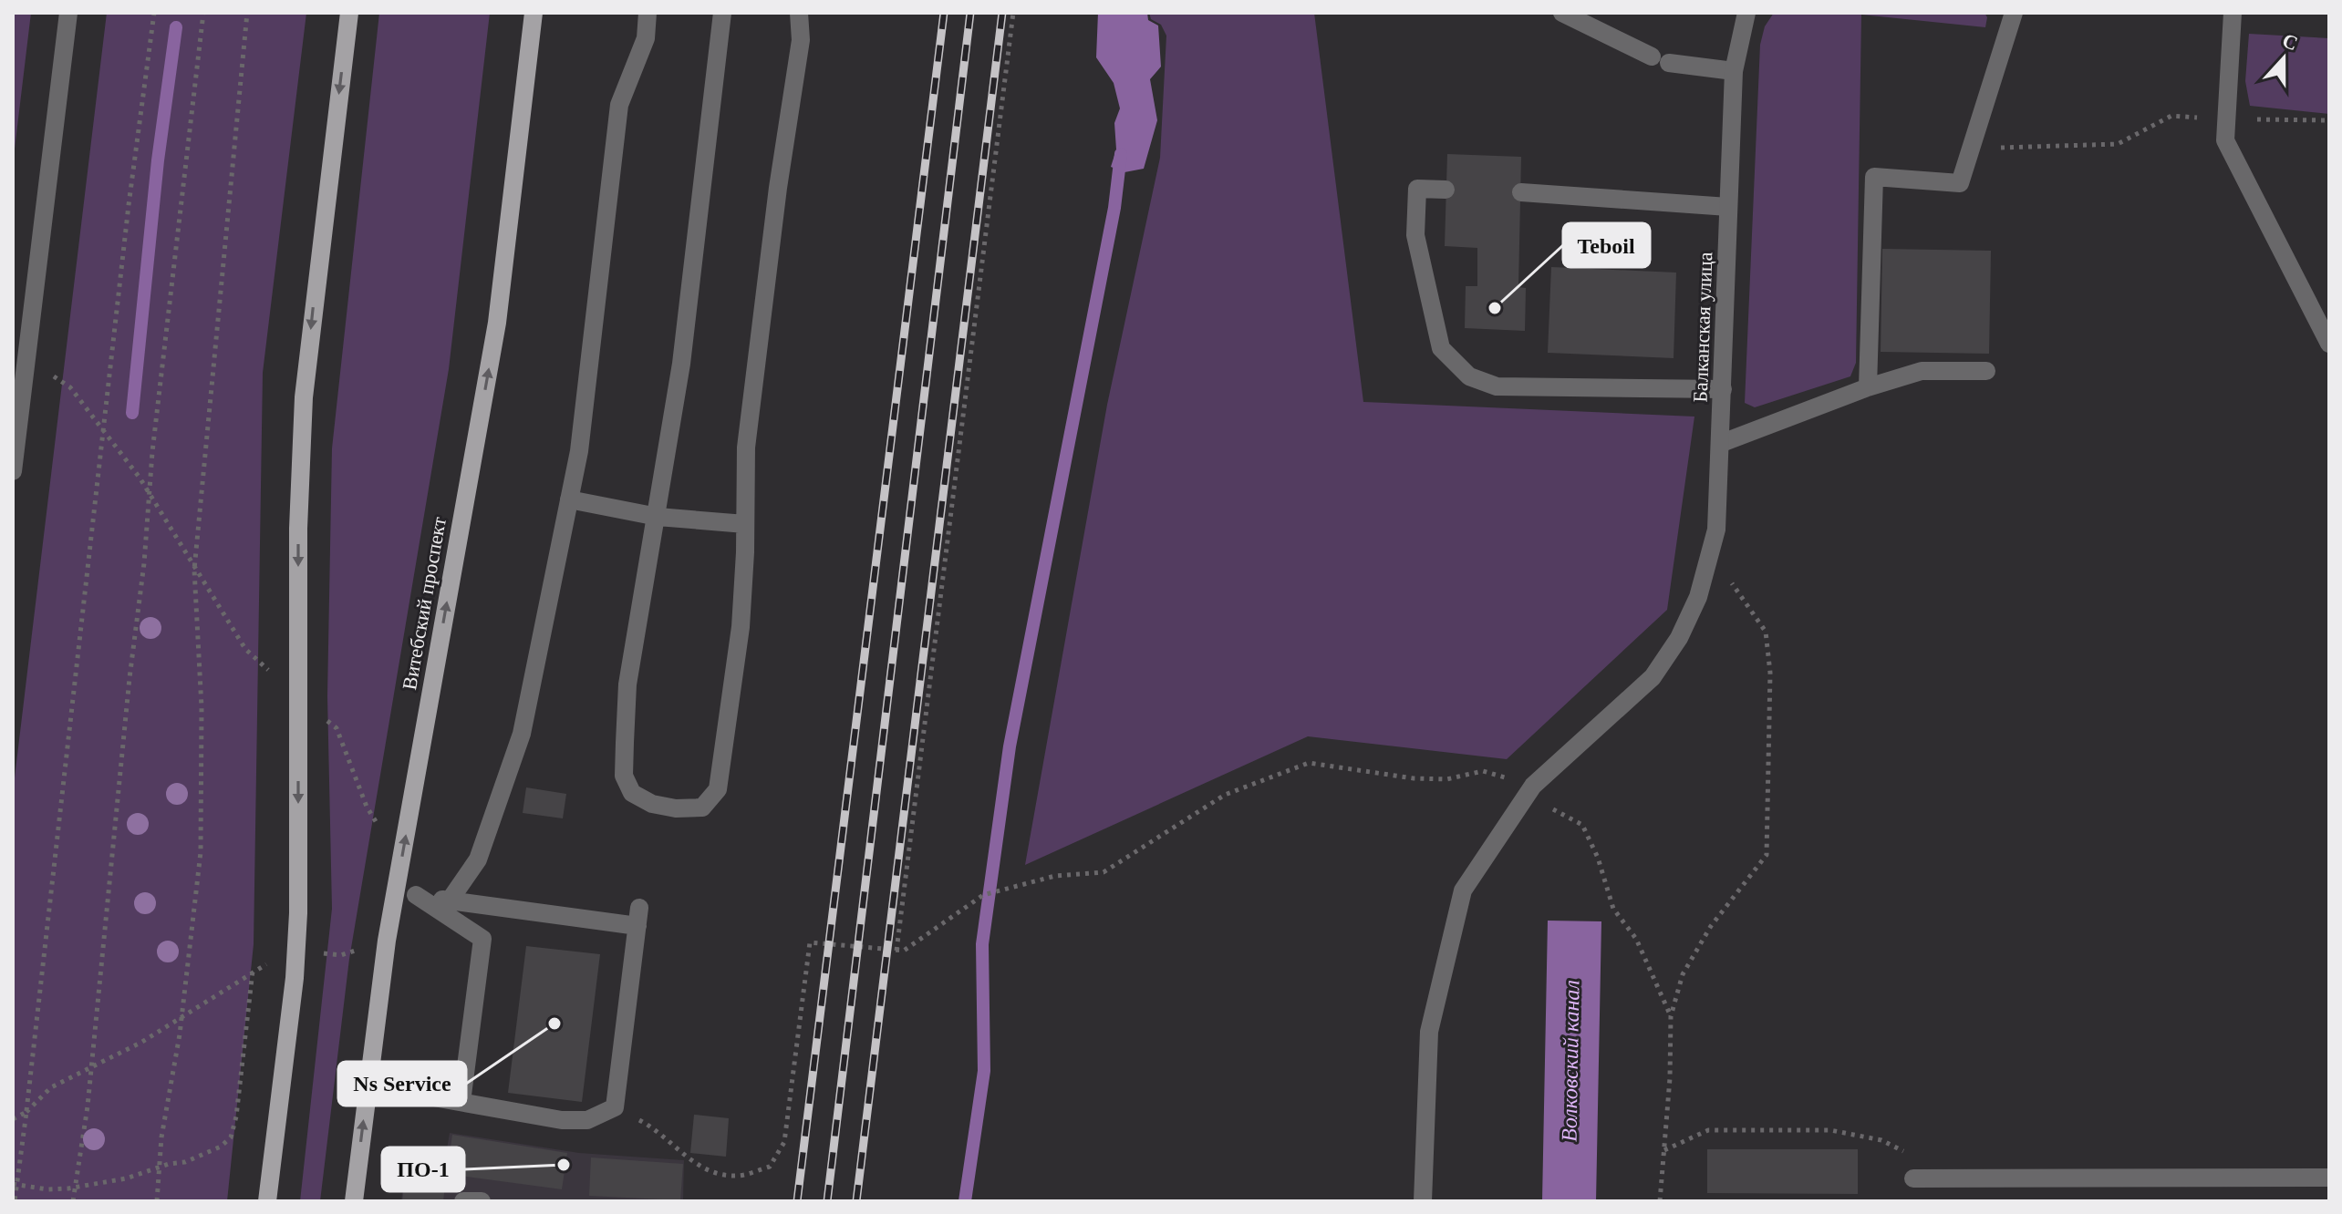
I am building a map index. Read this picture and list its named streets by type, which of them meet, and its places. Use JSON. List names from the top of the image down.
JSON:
{
  "streets": {
    "main road": ["Витебский проспект"],
    "street": ["Балканская улица"]
  },
  "water": ["Волковский канал"],
  "places": ["Teboil", "Ns Service", "ПО-1"],
  "north": "top"
}
